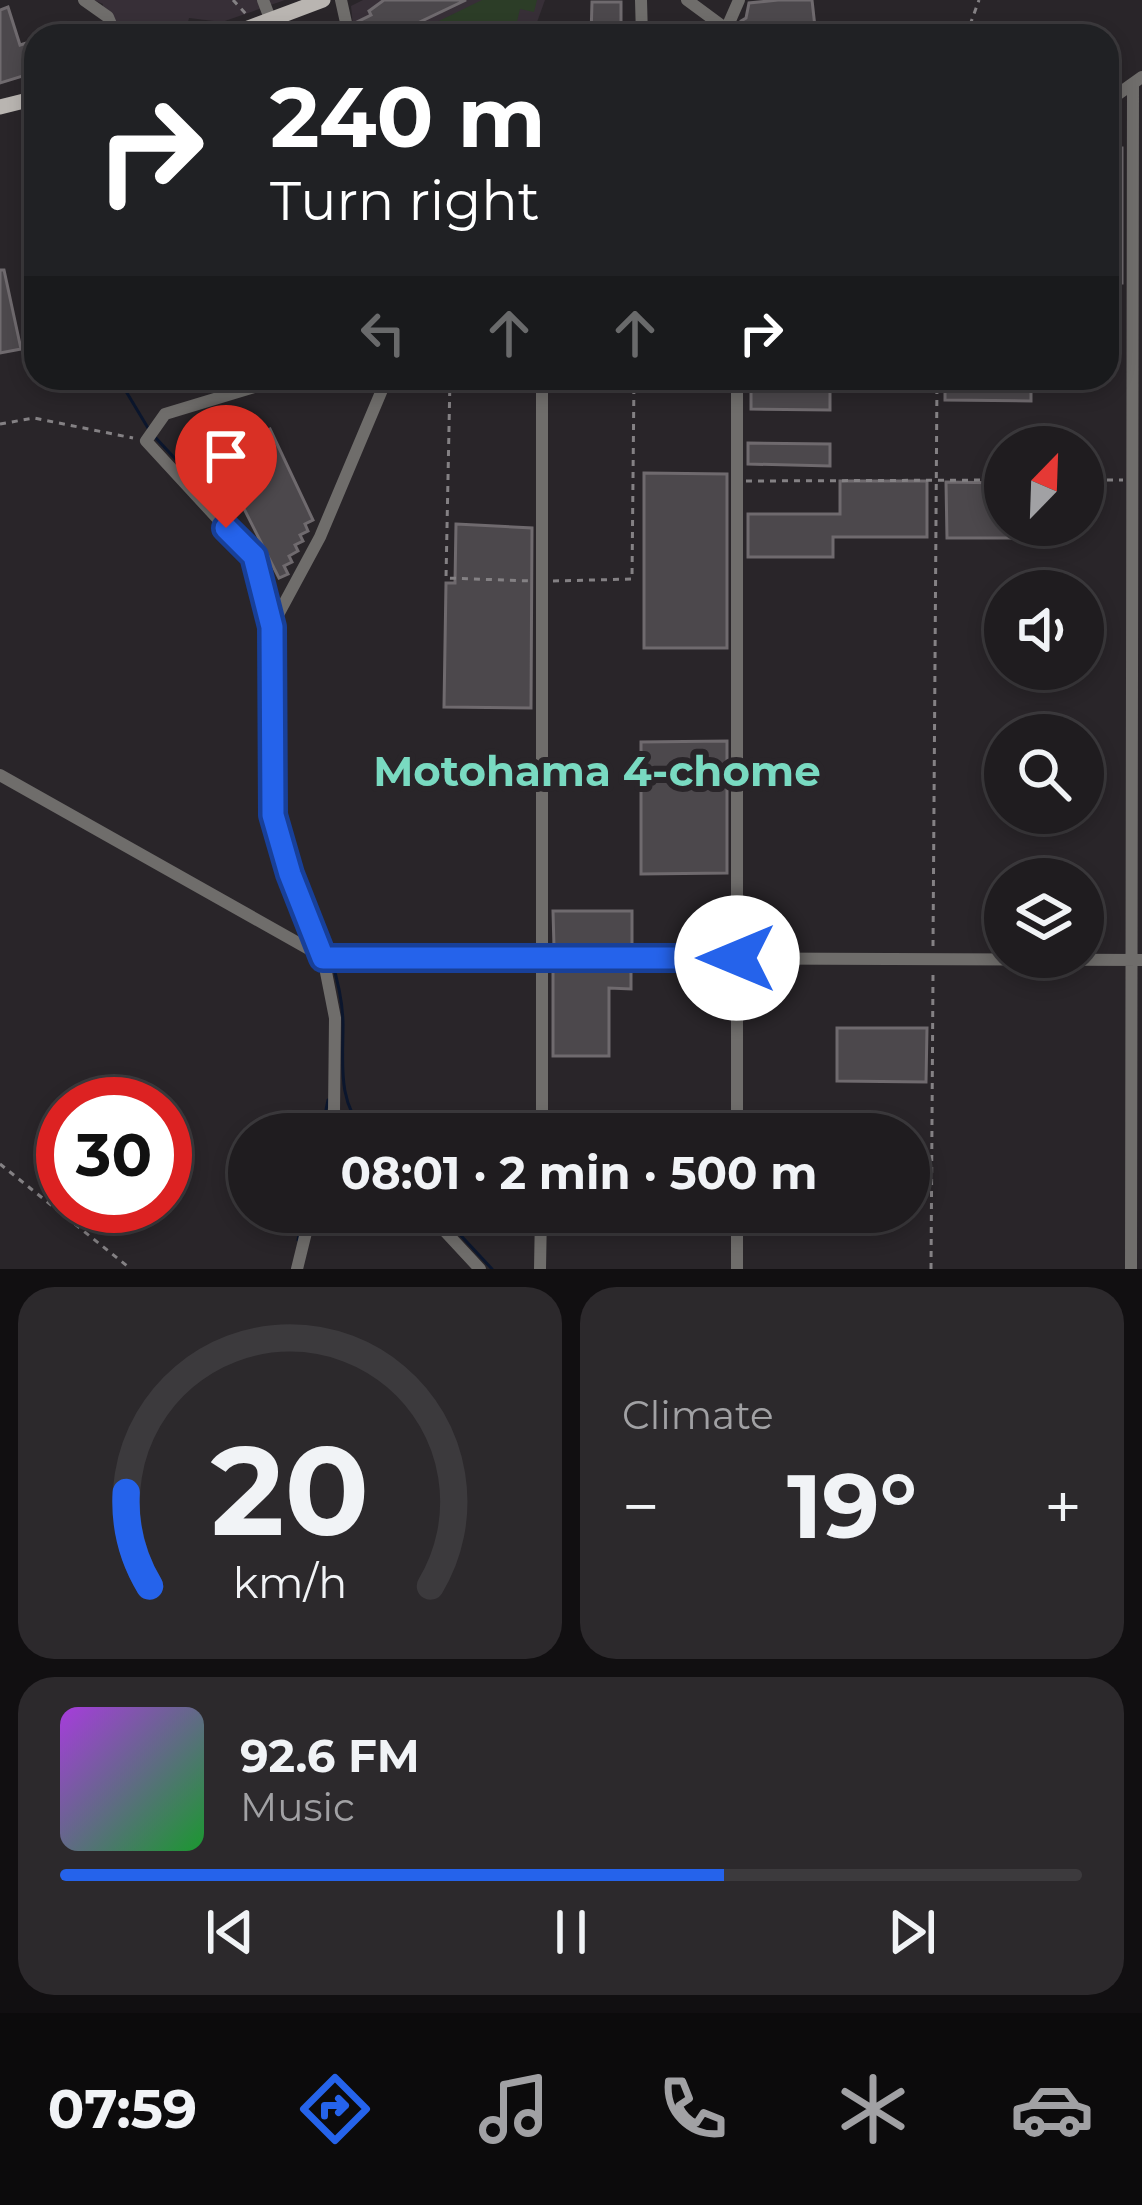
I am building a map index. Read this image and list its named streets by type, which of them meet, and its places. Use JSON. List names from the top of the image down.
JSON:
{
  "districts": ["Motohama 4-chome"],
  "north": "top right",
  "page": {
    "turn": ["240 m", "Turn right"],
    "limit": "30",
    "trip": "08:01 · 2 min · 500 m",
    "tile": "Climate",
    "heat": ["−", "19°", "+"],
    "song": ["92.6 FM", "Music"],
    "tabs": "07:59",
    "gauge": ["20", "km/h"]
  }
}
